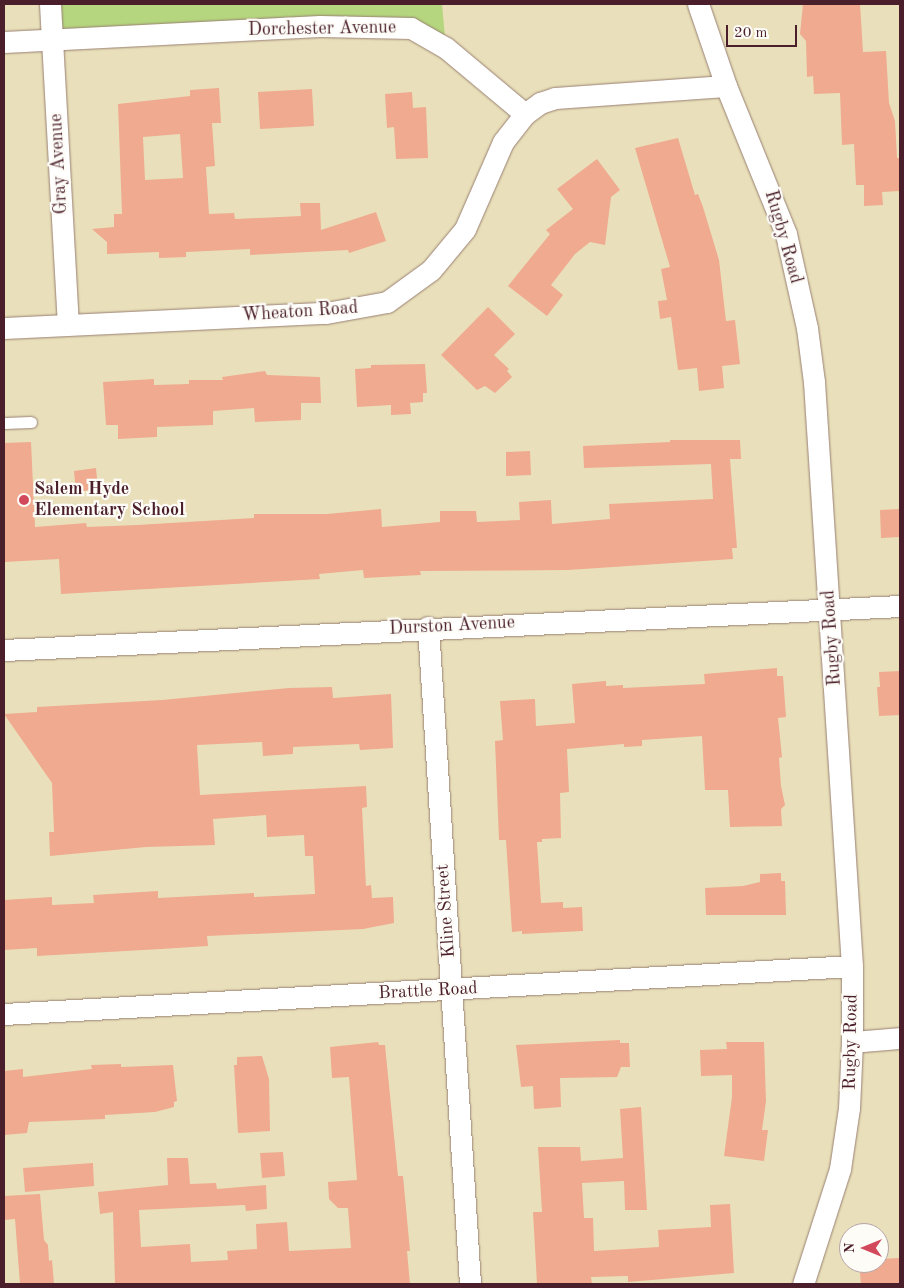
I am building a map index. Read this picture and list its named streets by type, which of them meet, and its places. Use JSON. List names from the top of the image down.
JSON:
{
  "streets": {
    "street": [
      "Dorchester Avenue",
      "Gray Avenue",
      "Rugby Road",
      "Wheaton Road",
      "Durston Avenue",
      "Kline Street",
      "Brattle Road"
    ]
  },
  "crossings": [
    ["Dorchester Avenue", "Gray Avenue"],
    ["Dorchester Avenue", "Wheaton Road"],
    ["Gray Avenue", "Wheaton Road"],
    ["Rugby Road", "Durston Avenue"],
    ["Rugby Road", "Brattle Road"],
    ["Durston Avenue", "Kline Street"],
    ["Kline Street", "Brattle Road"]
  ],
  "places": ["Salem Hyde Elementary School"],
  "scale_bar": "20 m",
  "north": "left"
}
